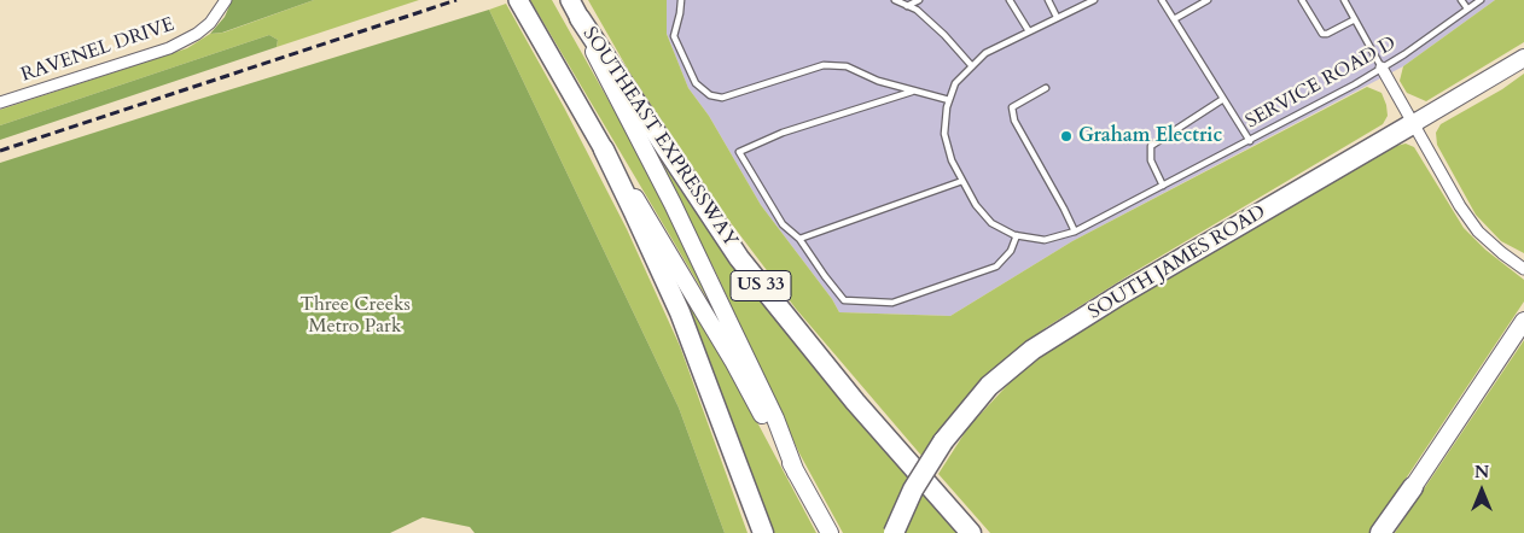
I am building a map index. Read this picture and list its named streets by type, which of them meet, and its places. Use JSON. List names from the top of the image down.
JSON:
{
  "streets": {
    "highway": ["SOUTHEAST EXPRESSWAY", "SOUTH JAMES ROAD", "US 33"],
    "street": ["RAVENEL DRIVE"],
    "lane": ["SERVICE ROAD D"]
  },
  "crossings": [
    ["SOUTHEAST EXPRESSWAY", "US 33"]
  ],
  "parks": ["Three Creeks Metro Park"],
  "places": ["Graham Electric"],
  "north": "top"
}
